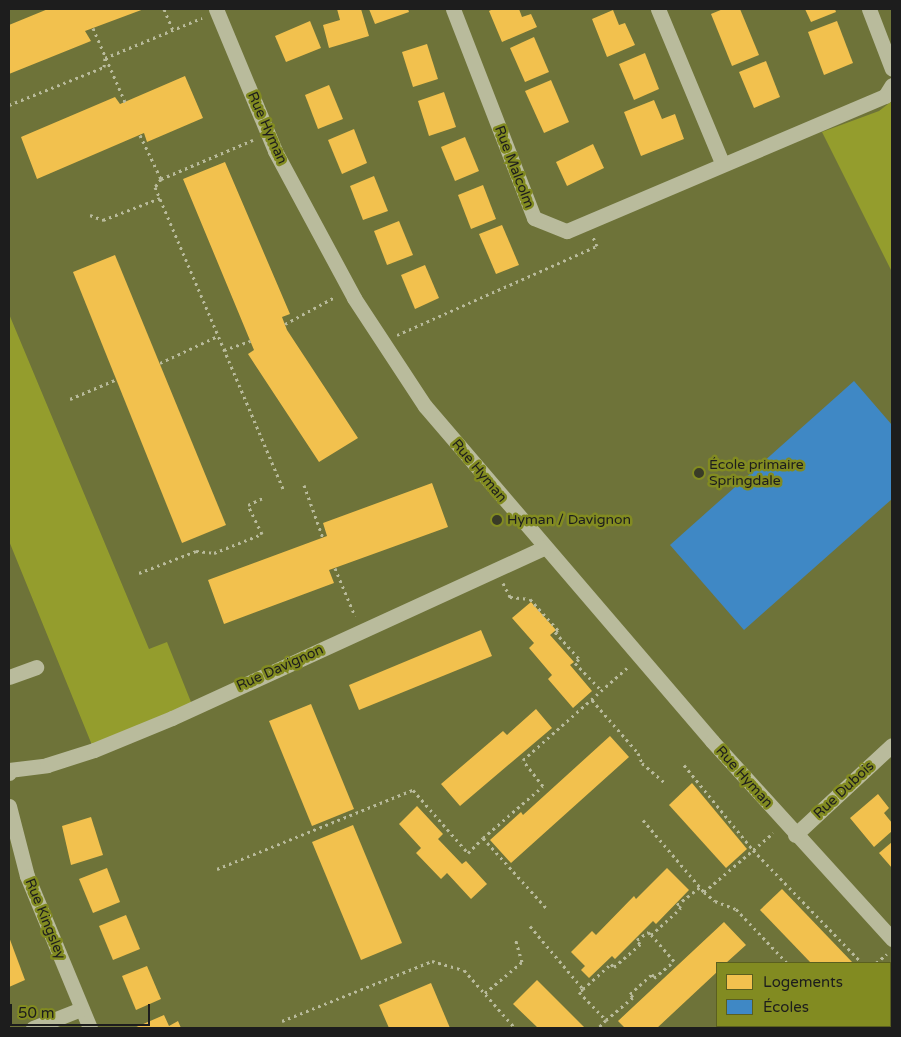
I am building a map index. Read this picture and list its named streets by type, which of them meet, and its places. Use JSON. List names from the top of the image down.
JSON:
{
  "streets": {
    "street": [
      "Rue Hyman",
      "Rue Malcolm",
      "Rue Davignon",
      "Rue Dubois",
      "Rue Kingsley"
    ]
  },
  "crossings": [
    ["Rue Hyman", "Rue Davignon"],
    ["Rue Hyman", "Rue Dubois"]
  ],
  "places": ["École primaire Springdale", "Hyman / Davignon"],
  "legend": ["Logements", "Écoles"],
  "scale_bar": "50 m"
}
